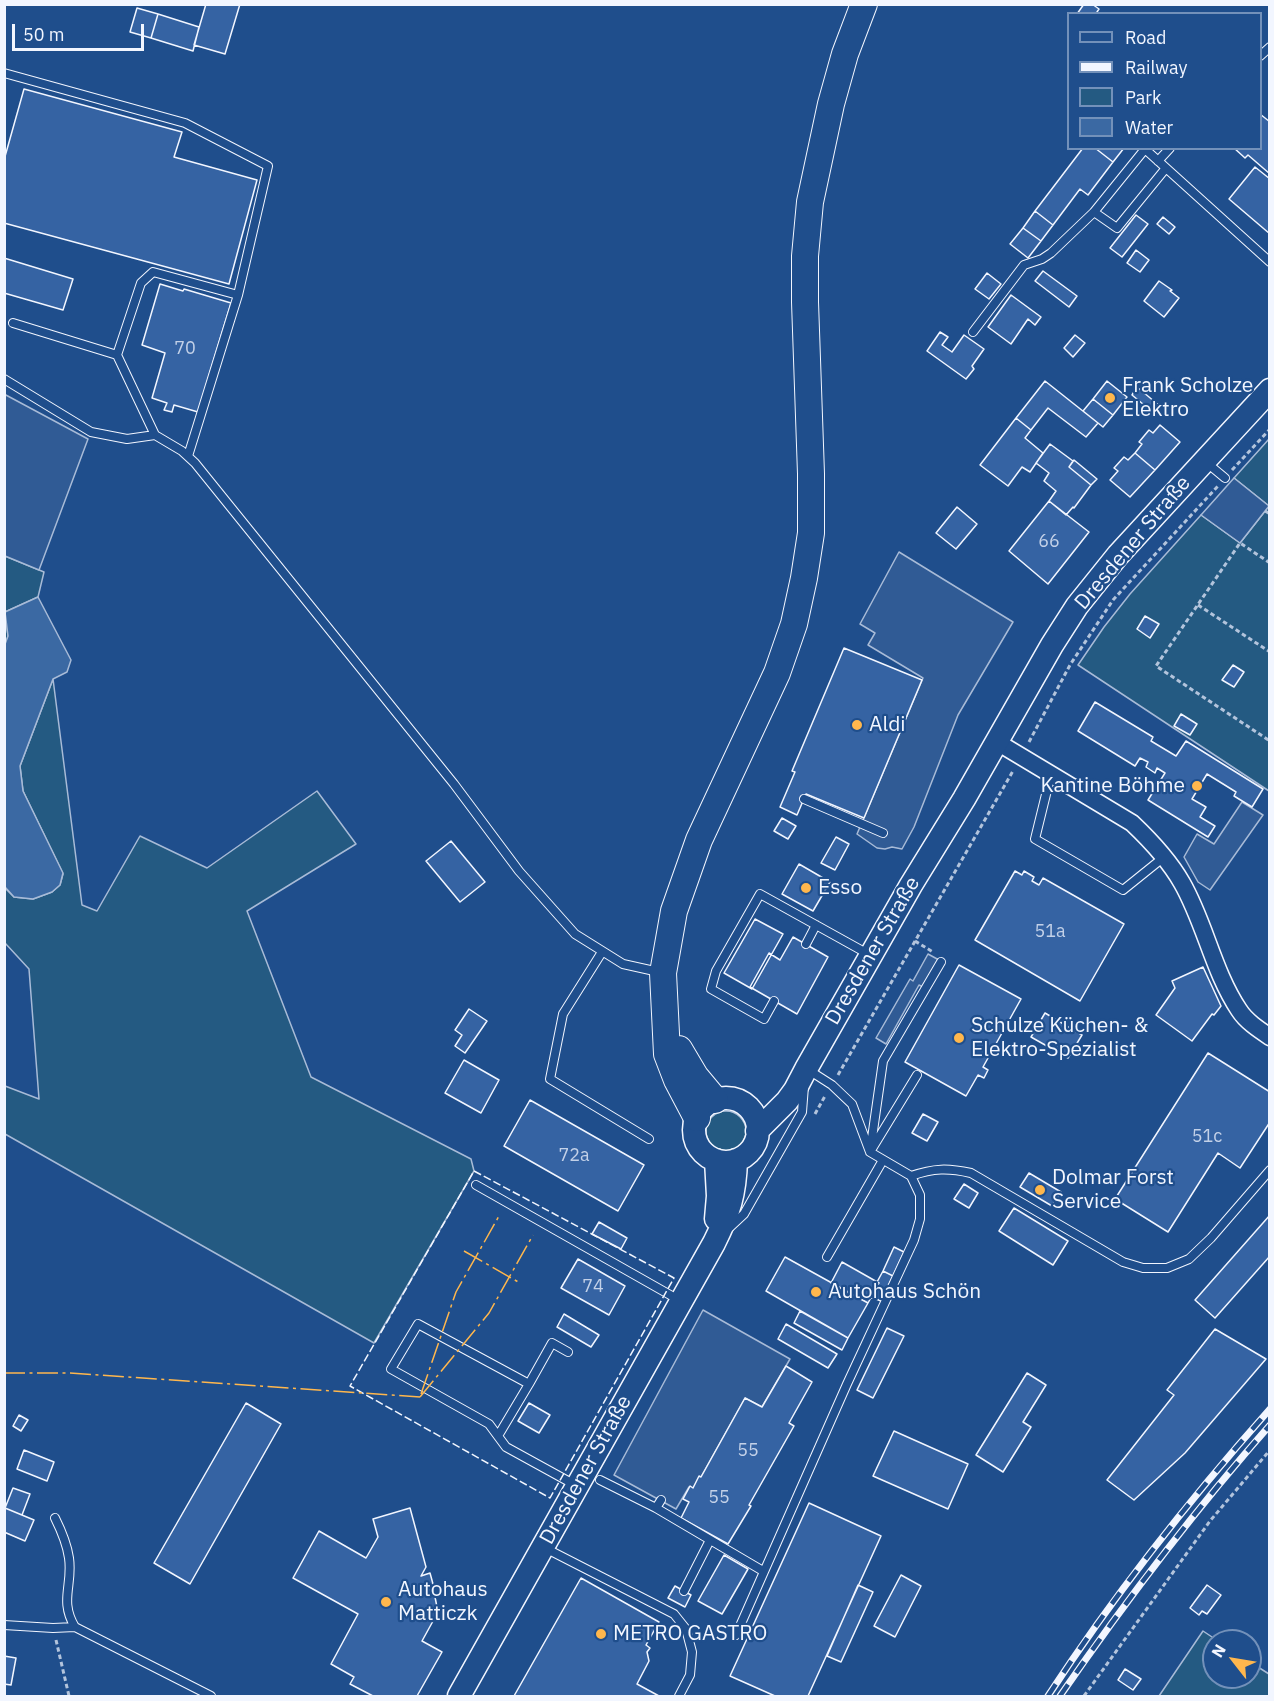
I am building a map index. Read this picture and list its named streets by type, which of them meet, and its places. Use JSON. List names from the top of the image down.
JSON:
{
  "streets": {
    "main road": ["Dresdener Straße"]
  },
  "places": [
    "Frank Scholze Elektro",
    "Aldi",
    "Kantine Böhme",
    "Esso",
    "Schulze Küchen- & Elektro-Spezialist",
    "Dolmar Forst Service",
    "Autohaus Schön",
    "Autohaus Matticzk",
    "METRO GASTRO"
  ],
  "house_numbers": [
    "70",
    "66",
    "51a",
    "51c",
    "72a",
    "74",
    "55",
    "55"
  ],
  "legend": [
    "Road",
    "Railway",
    "Park",
    "Water"
  ],
  "scale_bar": "50 m",
  "north": "top left"
}
